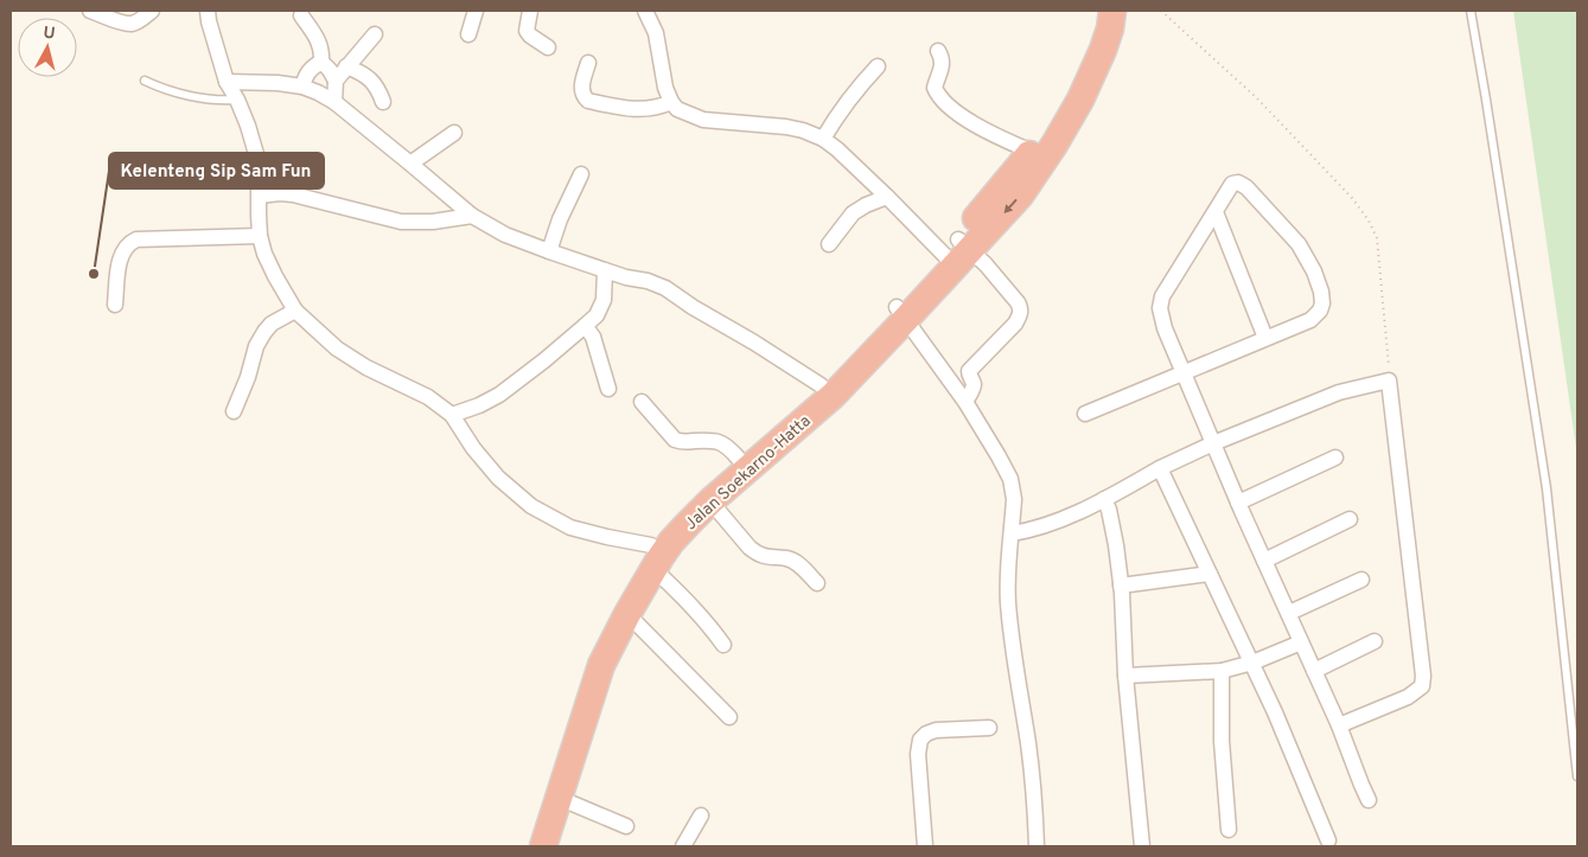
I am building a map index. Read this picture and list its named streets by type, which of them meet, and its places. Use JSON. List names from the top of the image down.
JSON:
{
  "streets": {
    "highway": ["Jalan Soekarno-Hatta"]
  },
  "places": ["Kelenteng Sip Sam Fun"],
  "north": "top"
}
